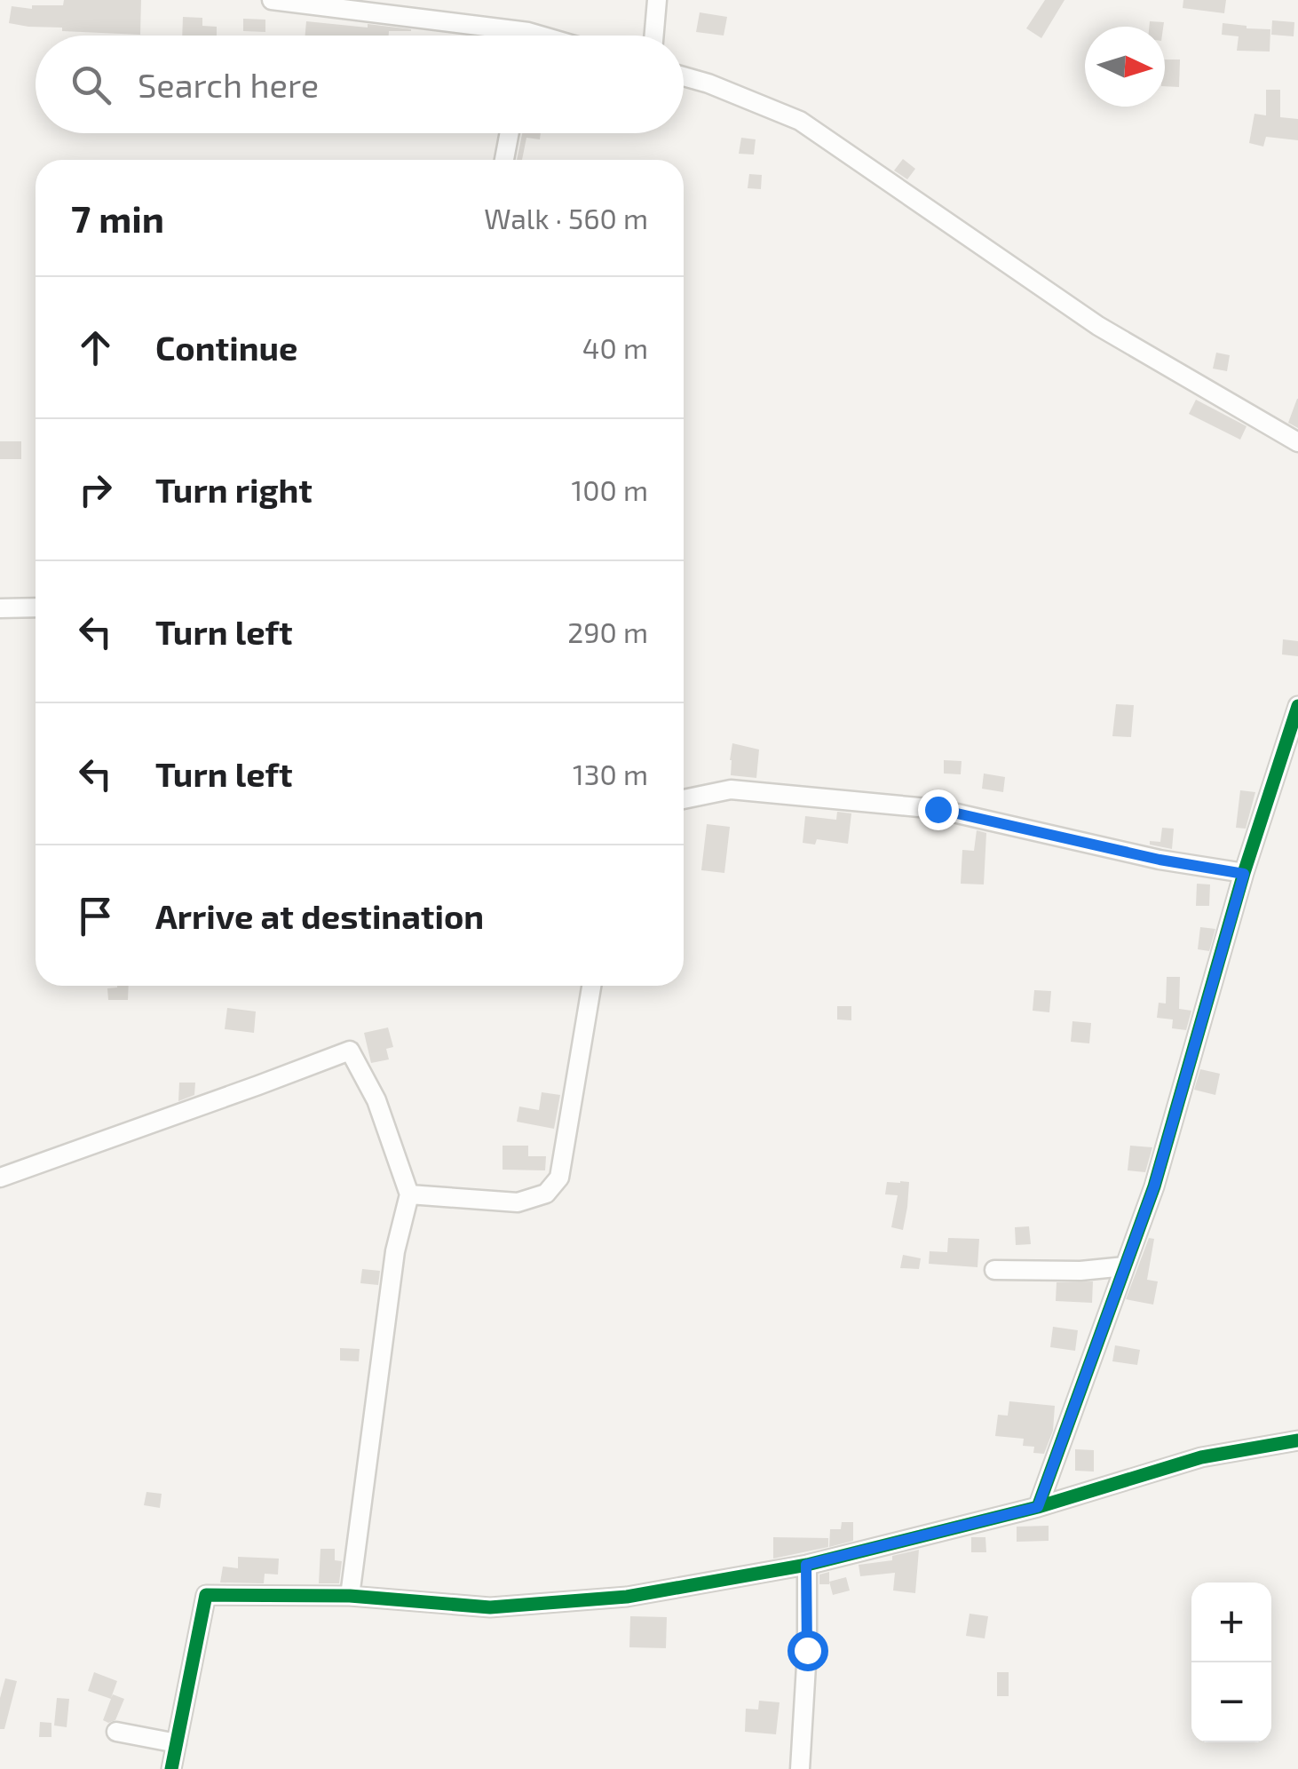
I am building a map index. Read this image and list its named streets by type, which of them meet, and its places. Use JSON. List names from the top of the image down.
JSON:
{
  "north": "right",
  "page": {
    "search": "Search here",
    "heading": ["7 min", "Walk · 560 m"],
    "list": [
      ["Continue", "40 m"],
      ["Turn right", "100 m"],
      ["Turn left", "290 m"],
      ["Turn left", "130 m"],
      "Arrive at destination"
    ],
    "map_buttons": ["+", "−"]
  }
}
